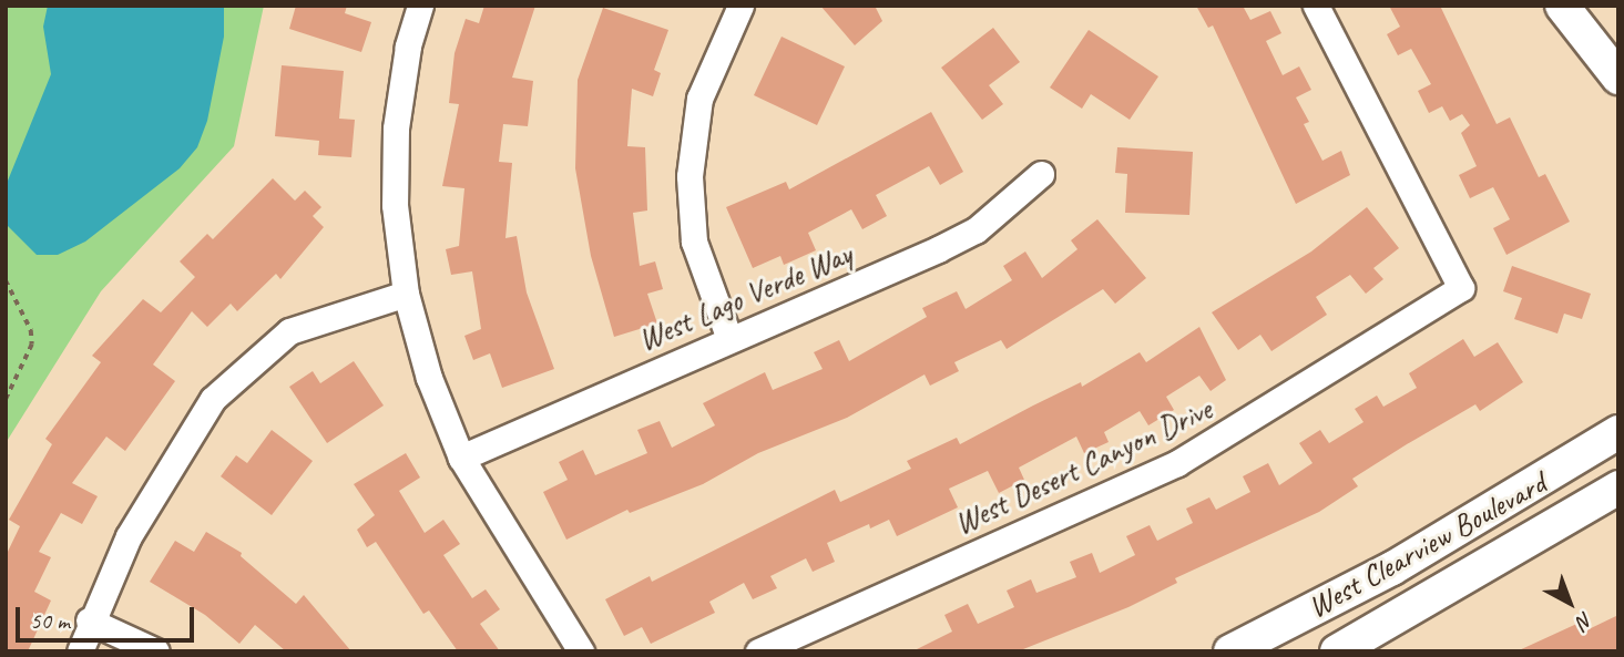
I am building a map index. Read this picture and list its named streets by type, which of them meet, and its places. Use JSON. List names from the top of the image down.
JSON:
{
  "streets": {
    "street": ["West Lago Verde Way", "West Desert Canyon Drive", "West Clearview Boulevard"]
  },
  "scale_bar": "50 m",
  "north": "bottom right"
}
